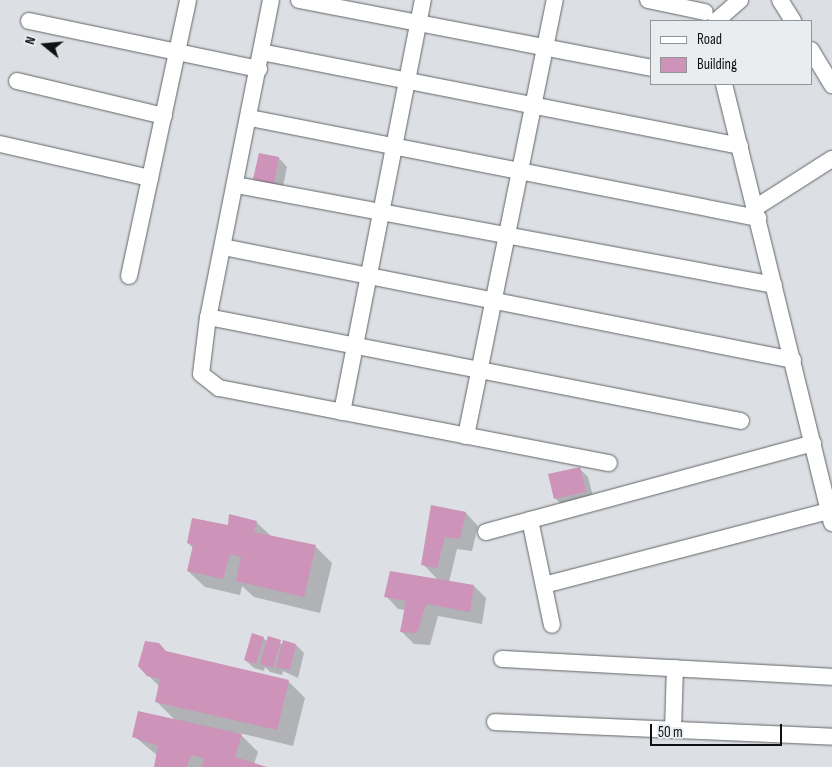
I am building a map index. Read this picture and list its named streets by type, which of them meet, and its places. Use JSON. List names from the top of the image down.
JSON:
{
  "legend": ["Road", "Building"],
  "scale_bar": "50 m",
  "north": "left"
}
